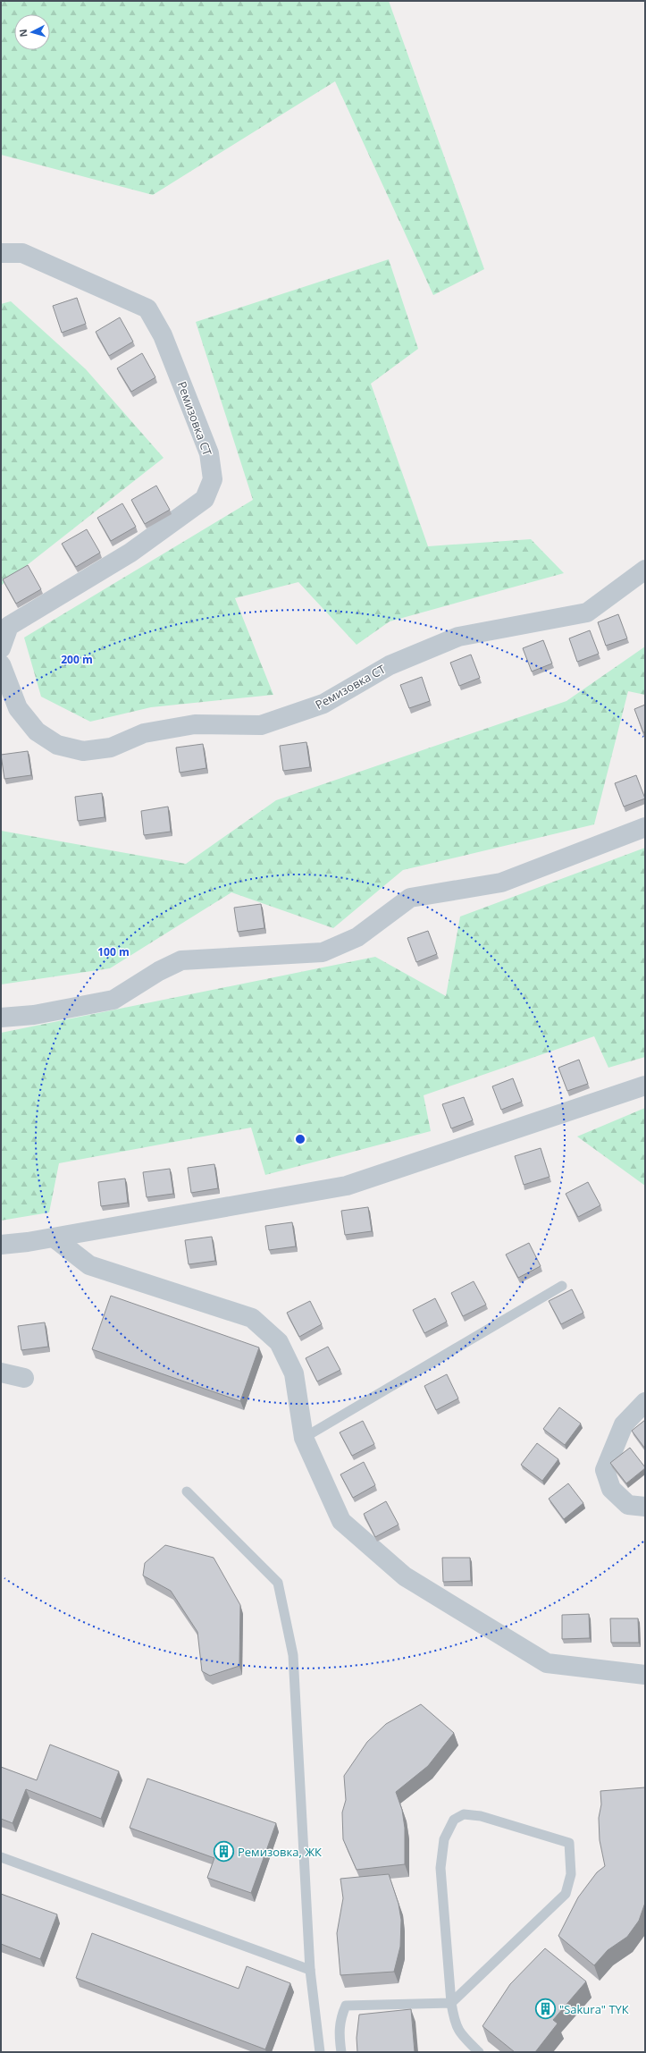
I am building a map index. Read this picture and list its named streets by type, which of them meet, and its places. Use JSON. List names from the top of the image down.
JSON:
{
  "streets": {
    "street": ["Ремизовка СТ"]
  },
  "places": {
    "building": ["Ремизовка, ЖК", "\"Sakura\" ТҮК"]
  },
  "north": "left",
  "rings": ["200 m", "100 m"]
}
